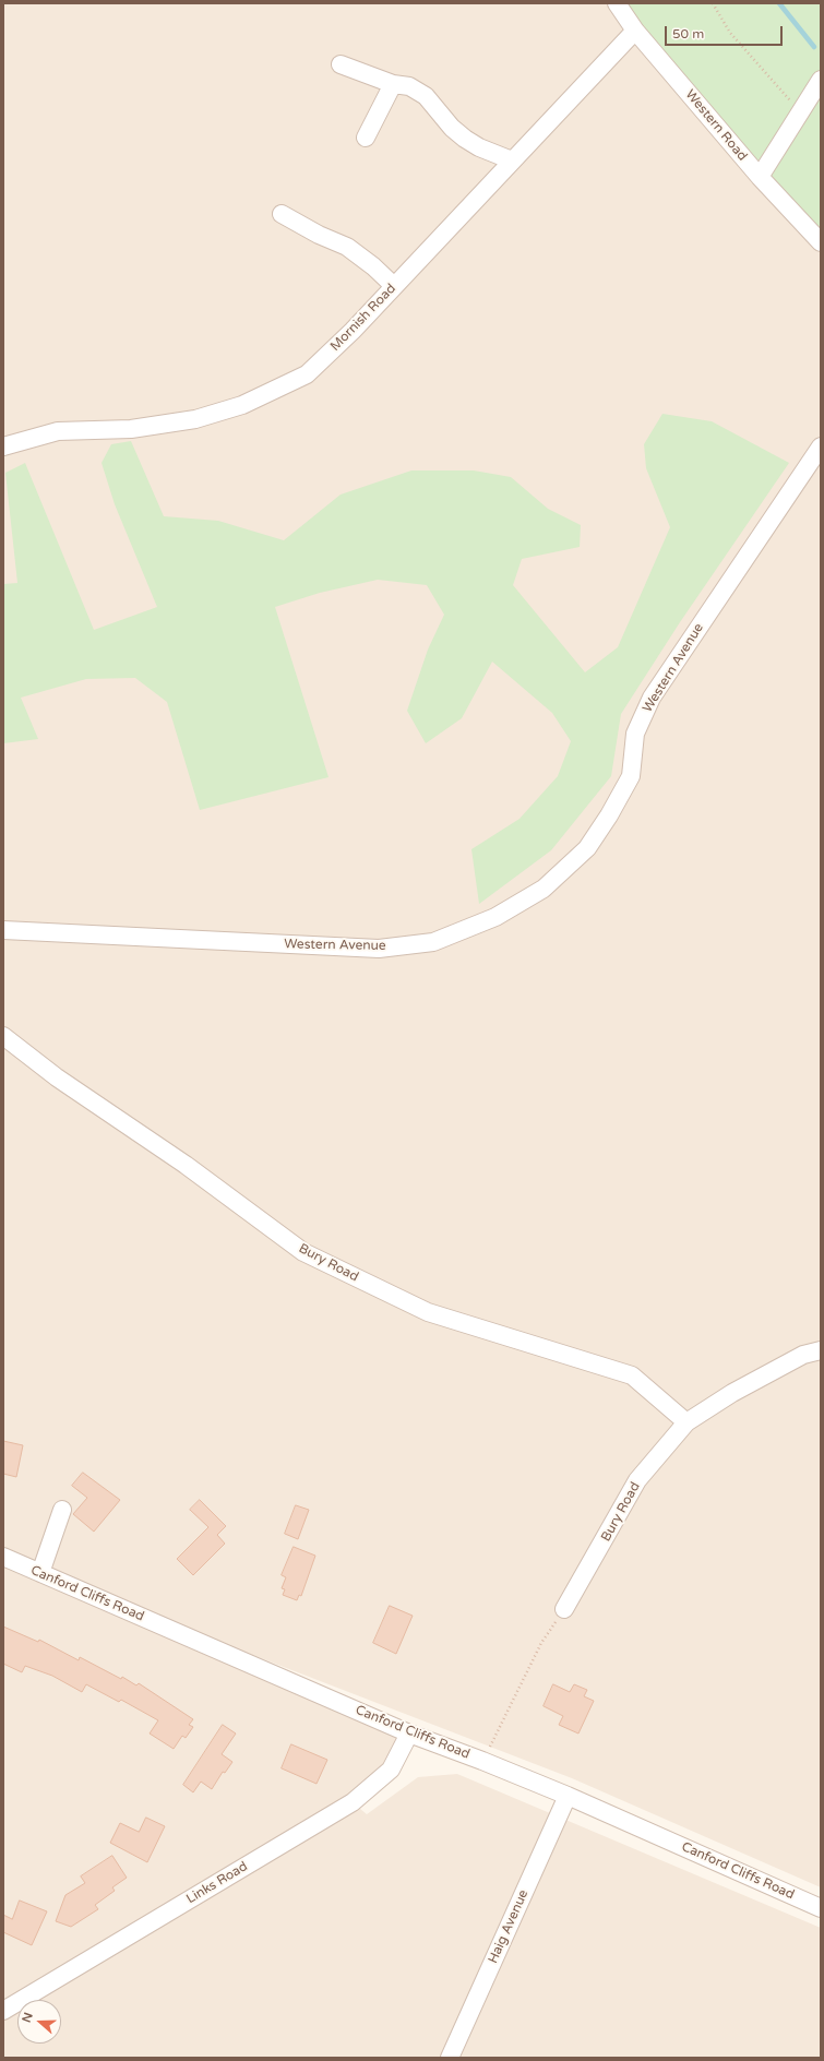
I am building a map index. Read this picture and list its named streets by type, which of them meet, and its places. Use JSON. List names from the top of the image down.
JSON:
{
  "streets": {
    "street": [
      "Western Road",
      "Mornish Road",
      "Western Avenue",
      "Bury Road",
      "Canford Cliffs Road",
      "Links Road",
      "Haig Avenue"
    ]
  },
  "crossings": [
    ["Western Road", "Mornish Road"],
    ["Canford Cliffs Road", "Links Road"],
    ["Canford Cliffs Road", "Haig Avenue"]
  ],
  "scale_bar": "50 m",
  "north": "left"
}
